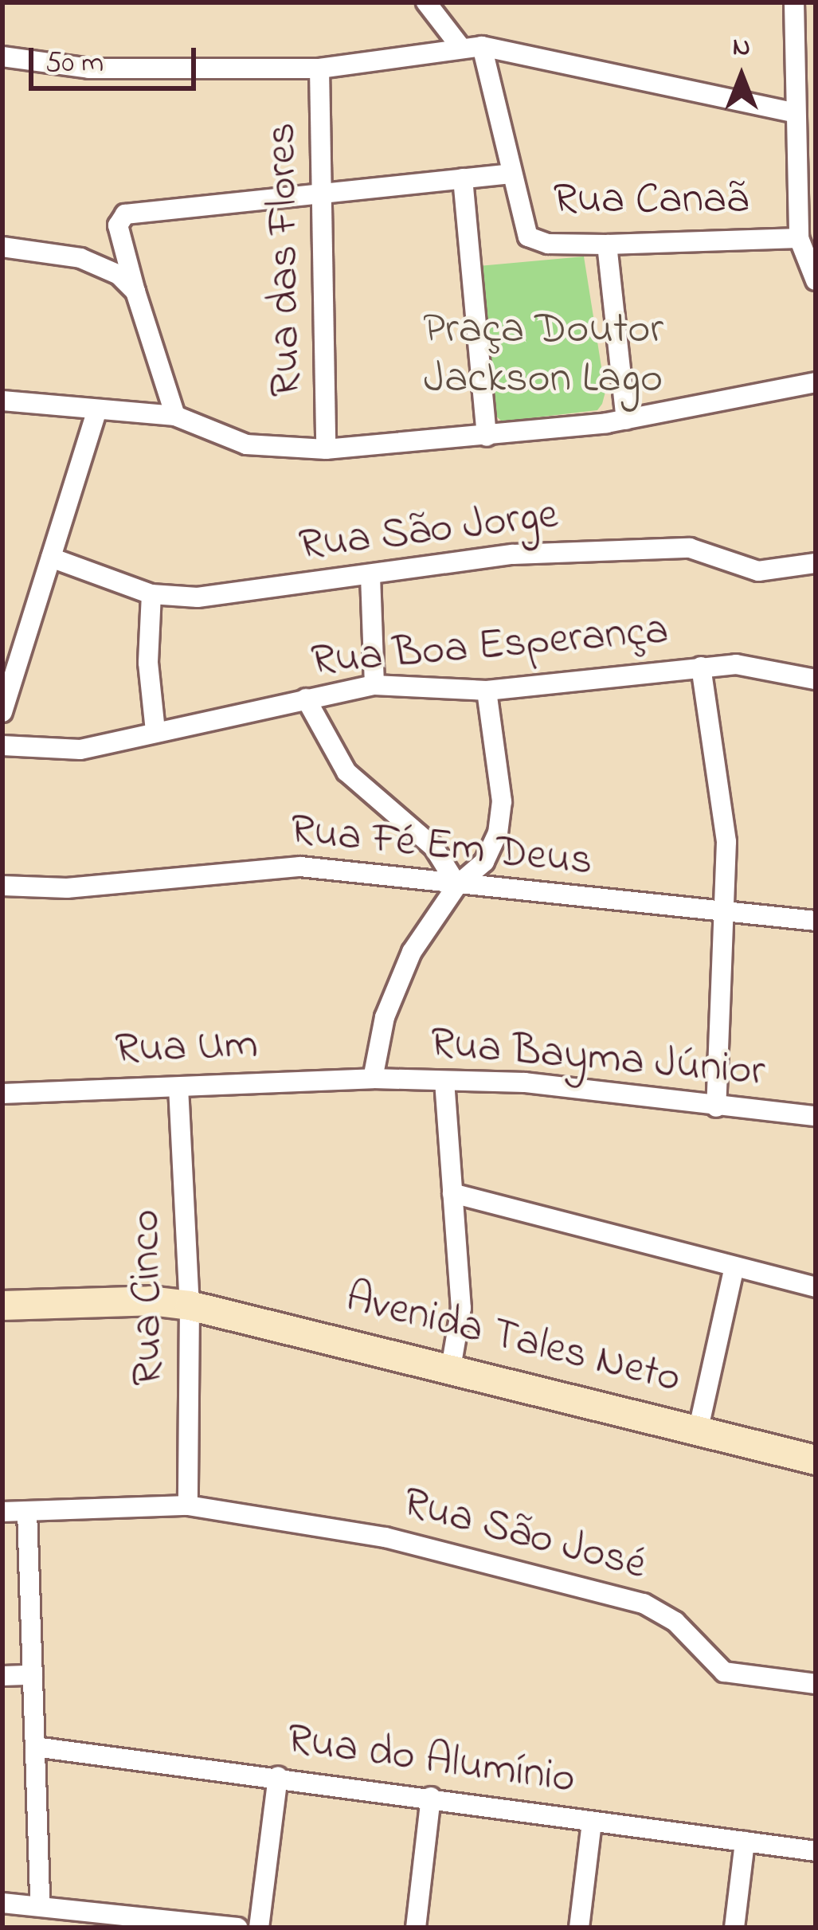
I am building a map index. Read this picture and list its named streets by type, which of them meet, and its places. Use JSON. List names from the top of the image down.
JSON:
{
  "streets": {
    "main road": ["Avenida Tales Neto"],
    "street": [
      "Rua Canaã",
      "Rua das Flores",
      "Rua São Jorge",
      "Rua Boa Esperança",
      "Rua Fé Em Deus",
      "Rua Um",
      "Rua Bayma Júnior",
      "Rua Cinco",
      "Rua São José",
      "Rua do Alumínio"
    ]
  },
  "crossings": [
    ["Rua Um", "Rua Bayma Júnior"],
    ["Rua Um", "Rua Cinco"],
    ["Rua Cinco", "Avenida Tales Neto"],
    ["Rua Cinco", "Rua São José"]
  ],
  "parks": ["Praça Doutor Jackson Lago"],
  "scale_bar": "50 m",
  "north": "top"
}
